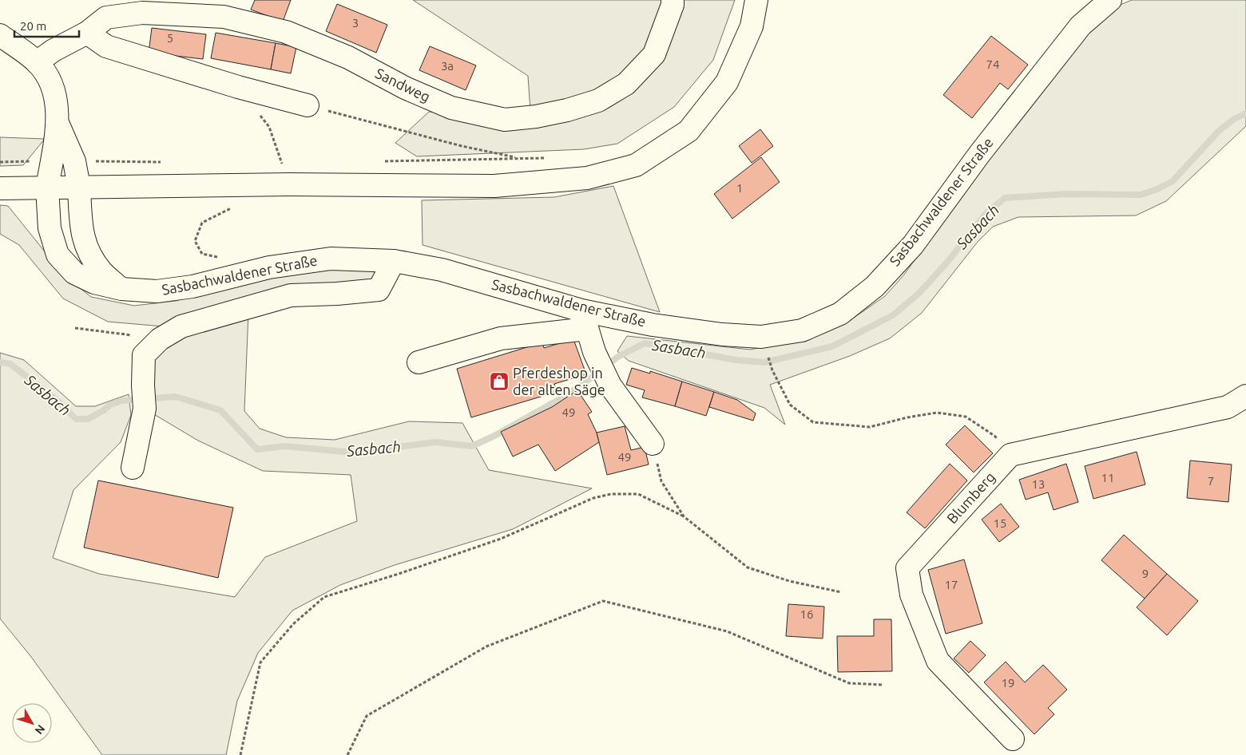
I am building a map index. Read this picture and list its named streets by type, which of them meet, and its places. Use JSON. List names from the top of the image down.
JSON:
{
  "streets": {
    "main road": ["Sandweg", "Sasbachwaldener Straße", "Blumberg"]
  },
  "water": ["Sasbach"],
  "places": {
    "shop": ["Pferdeshop in der alten Säge"]
  },
  "house_numbers": [
    "3",
    "5",
    "74",
    "3a",
    "1",
    "49",
    "49",
    "11",
    "7",
    "13",
    "15",
    "9",
    "17",
    "16",
    "19"
  ],
  "scale_bar": "20 m",
  "north": "bottom right"
}
